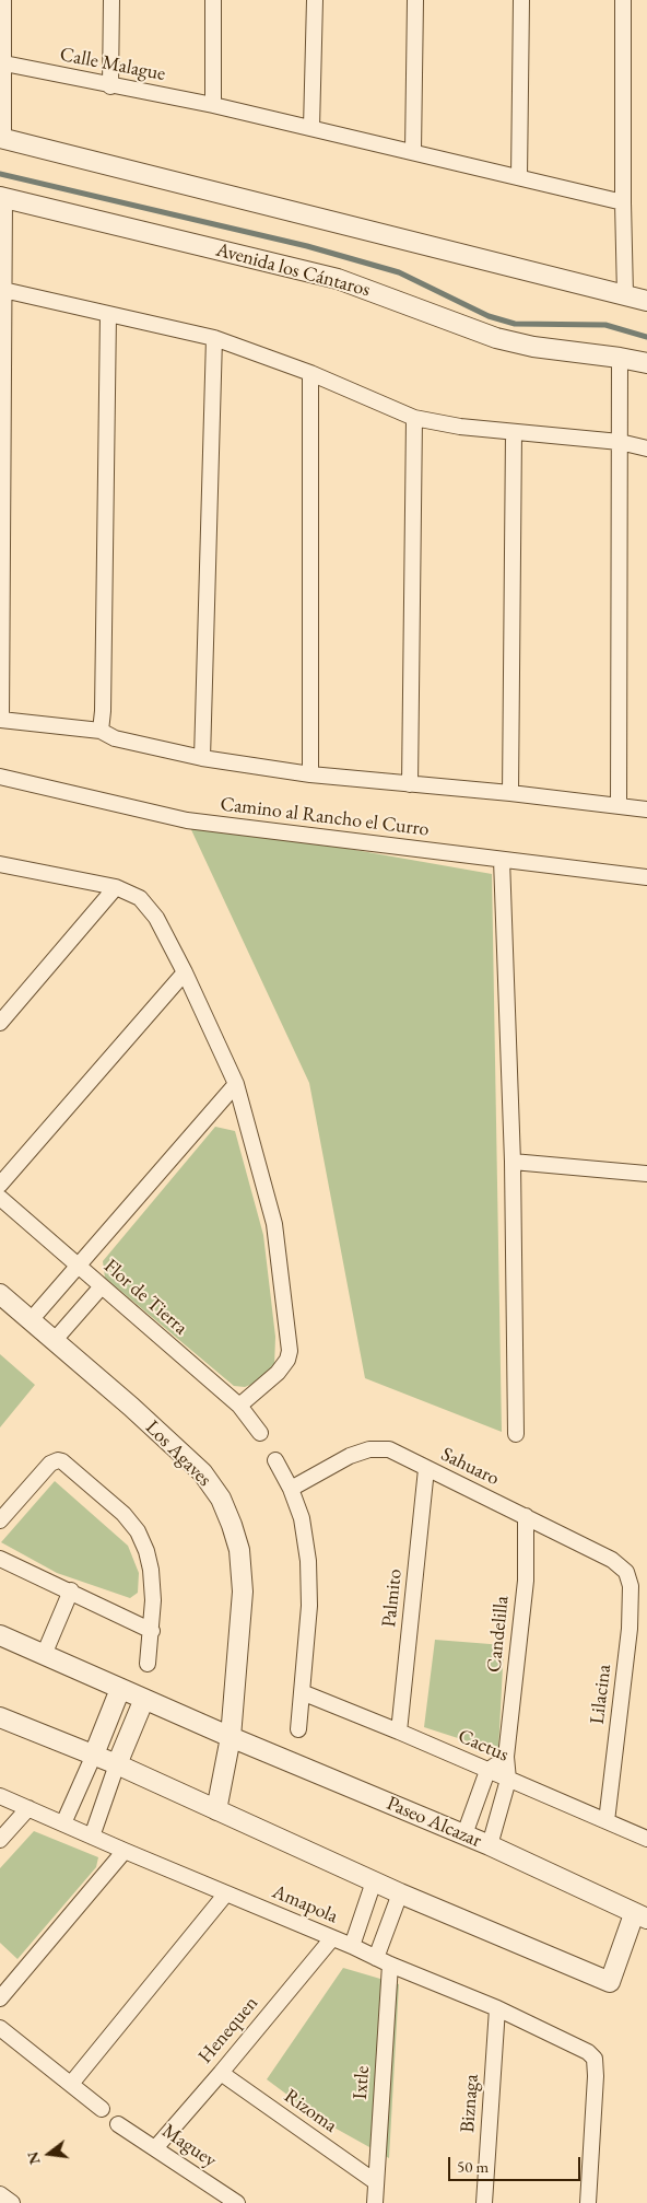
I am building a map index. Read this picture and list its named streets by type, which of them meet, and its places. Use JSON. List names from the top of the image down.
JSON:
{
  "streets": {
    "street": [
      "Calle Malague",
      "Avenida los Cántaros",
      "Camino al Rancho el Curro",
      "Flor de Tierra",
      "Los Agaves",
      "Sahuaro",
      "Palmito",
      "Candelilla",
      "Lilacina",
      "Cactus",
      "Paseo Alcazar",
      "Amapola",
      "Henequen",
      "Ixtle",
      "Biznaga",
      "Rizoma",
      "Maguey"
    ]
  },
  "crossings": [
    ["Los Agaves", "Paseo Alcazar"],
    ["Sahuaro", "Palmito"],
    ["Sahuaro", "Candelilla"],
    ["Sahuaro", "Lilacina"],
    ["Palmito", "Cactus"],
    ["Candelilla", "Cactus"],
    ["Lilacina", "Cactus"],
    ["Amapola", "Henequen"],
    ["Amapola", "Ixtle"],
    ["Amapola", "Biznaga"],
    ["Henequen", "Rizoma"],
    ["Henequen", "Maguey"],
    ["Ixtle", "Rizoma"]
  ],
  "scale_bar": "50 m",
  "north": "left"
}
